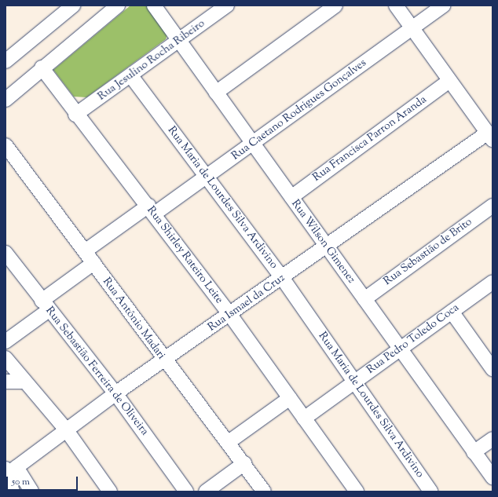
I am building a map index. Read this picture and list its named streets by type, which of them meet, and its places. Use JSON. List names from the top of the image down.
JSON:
{
  "streets": {
    "street": [
      "Rua Jesulino Rocha Ribeiro",
      "Rua Caetano Rodrigues Gonçalves",
      "Rua Francisca Parron Aranda",
      "Rua Maria de Lourdes Silva Ardivino",
      "Rua Wilson Gimenez",
      "Rua Sebastião de Brito",
      "Rua Shirley Rateiro Leite",
      "Rua Ismael da Cruz",
      "Rua Antônio Madari",
      "Rua Pedro Toledo Coca",
      "Rua Sebastião Ferreira de Oliveira"
    ]
  },
  "crossings": [
    ["Rua Jesulino Rocha Ribeiro", "Rua Maria de Lourdes Silva Ardivino"],
    ["Rua Jesulino Rocha Ribeiro", "Rua Wilson Gimenez"],
    ["Rua Jesulino Rocha Ribeiro", "Rua Shirley Rateiro Leite"],
    ["Rua Caetano Rodrigues Gonçalves", "Rua Maria de Lourdes Silva Ardivino"],
    ["Rua Caetano Rodrigues Gonçalves", "Rua Wilson Gimenez"],
    ["Rua Caetano Rodrigues Gonçalves", "Rua Shirley Rateiro Leite"],
    ["Rua Caetano Rodrigues Gonçalves", "Rua Antônio Madari"],
    ["Rua Francisca Parron Aranda", "Rua Wilson Gimenez"],
    ["Rua Maria de Lourdes Silva Ardivino", "Rua Ismael da Cruz"],
    ["Rua Maria de Lourdes Silva Ardivino", "Rua Pedro Toledo Coca"],
    ["Rua Wilson Gimenez", "Rua Sebastião de Brito"],
    ["Rua Wilson Gimenez", "Rua Ismael da Cruz"],
    ["Rua Wilson Gimenez", "Rua Pedro Toledo Coca"],
    ["Rua Shirley Rateiro Leite", "Rua Ismael da Cruz"],
    ["Rua Shirley Rateiro Leite", "Rua Pedro Toledo Coca"],
    ["Rua Ismael da Cruz", "Rua Antônio Madari"],
    ["Rua Ismael da Cruz", "Rua Sebastião Ferreira de Oliveira"]
  ],
  "scale_bar": "50 m"
}
